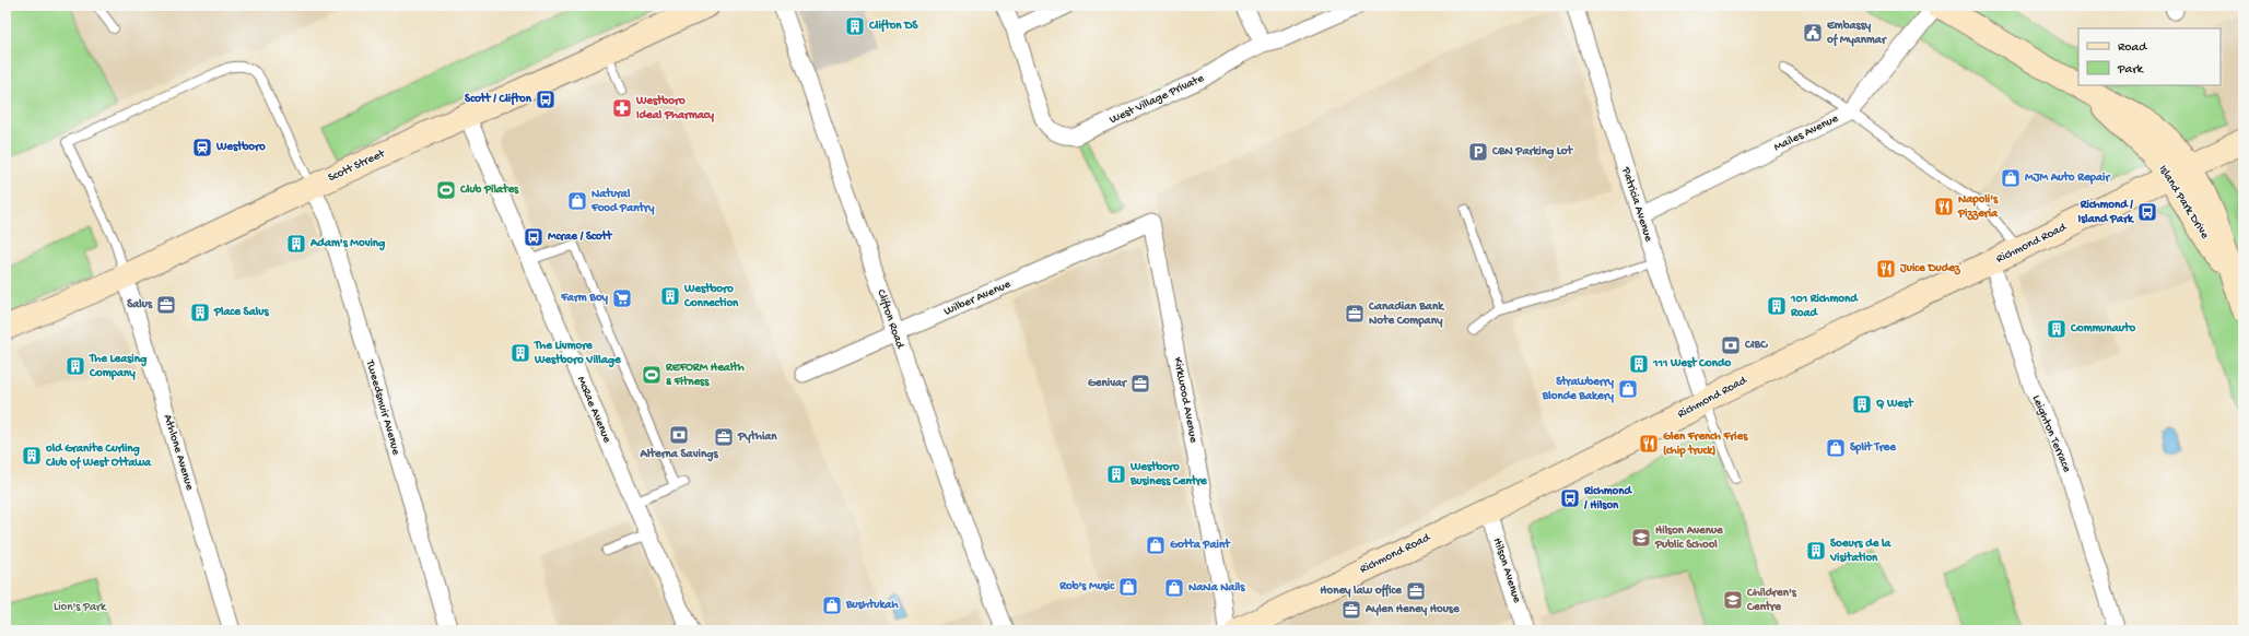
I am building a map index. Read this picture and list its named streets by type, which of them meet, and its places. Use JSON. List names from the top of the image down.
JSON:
{
  "streets": {
    "main road": ["Scott Street", "Island Park Drive", "Richmond Road"],
    "street": [
      "West Village Private",
      "Mailes Avenue",
      "Patricia Avenue",
      "Wilber Avenue",
      "Clifton Road",
      "Kirkwood Avenue",
      "Tweedsmuir Avenue",
      "McRae Avenue",
      "Leighton Terrace",
      "Athlone Avenue",
      "Hilson Avenue"
    ]
  },
  "crossings": [
    ["Mailes Avenue", "Island Park Drive"],
    ["Mailes Avenue", "Patricia Avenue"],
    ["Scott Street", "Tweedsmuir Avenue"],
    ["Scott Street", "McRae Avenue"],
    ["Scott Street", "Athlone Avenue"],
    ["Island Park Drive", "Richmond Road"],
    ["Patricia Avenue", "Richmond Road"],
    ["Richmond Road", "Leighton Terrace"],
    ["Richmond Road", "Hilson Avenue"],
    ["Wilber Avenue", "Clifton Road"],
    ["Wilber Avenue", "Kirkwood Avenue"]
  ],
  "parks": ["Lion's Park"],
  "places": {
    "building": [
      "Clifton DS",
      "Adam's Moving",
      "Westboro Connection",
      "101 Richmond Road",
      "Place Salus",
      "Communauto",
      "The Livmore Westboro Village",
      "111 West Condo",
      "The Leasing Company",
      "Q West",
      "old Granite Curling Club of West Ottawa",
      "Westboro Business Centre",
      "Soeurs de la Visitation"
    ],
    "public building": ["Embassy of Myanmar"],
    "bus stop": [
      "Scott / Clifton",
      "Richmond / Island Park",
      "Mcrae / Scott",
      "Richmond / Hilson"
    ],
    "pharmacy": ["Westboro Ideal Pharmacy"],
    "station": ["Westboro"],
    "parking": ["CBN Parking Lot"],
    "shop": [
      "MJM Auto Repair",
      "Natural Food Pantry",
      "Strawberry Blonde Bakery",
      "Split Tree",
      "Gotta Paint",
      "Rob's Music",
      "NaNa Nails",
      "Bushtukah"
    ],
    "sports": ["Club Pilates", "REFORM Health & Fitness"],
    "restaurant": ["Napoli's Pizzeria", "Juice Dudez", "Glen French Fries (chip truck)"],
    "supermarket": ["Farm Boy"],
    "office": [
      "Salus",
      "Canadian Bank Note Company",
      "Genivar",
      "Pythian",
      "Honey law office",
      "Aylen Heney House"
    ],
    "bank": ["CIBC", "Alterna Savings"],
    "school or university": ["Hilson Avenue Public School", "Children's Centre"]
  },
  "legend": ["Road", "Park"]
}
